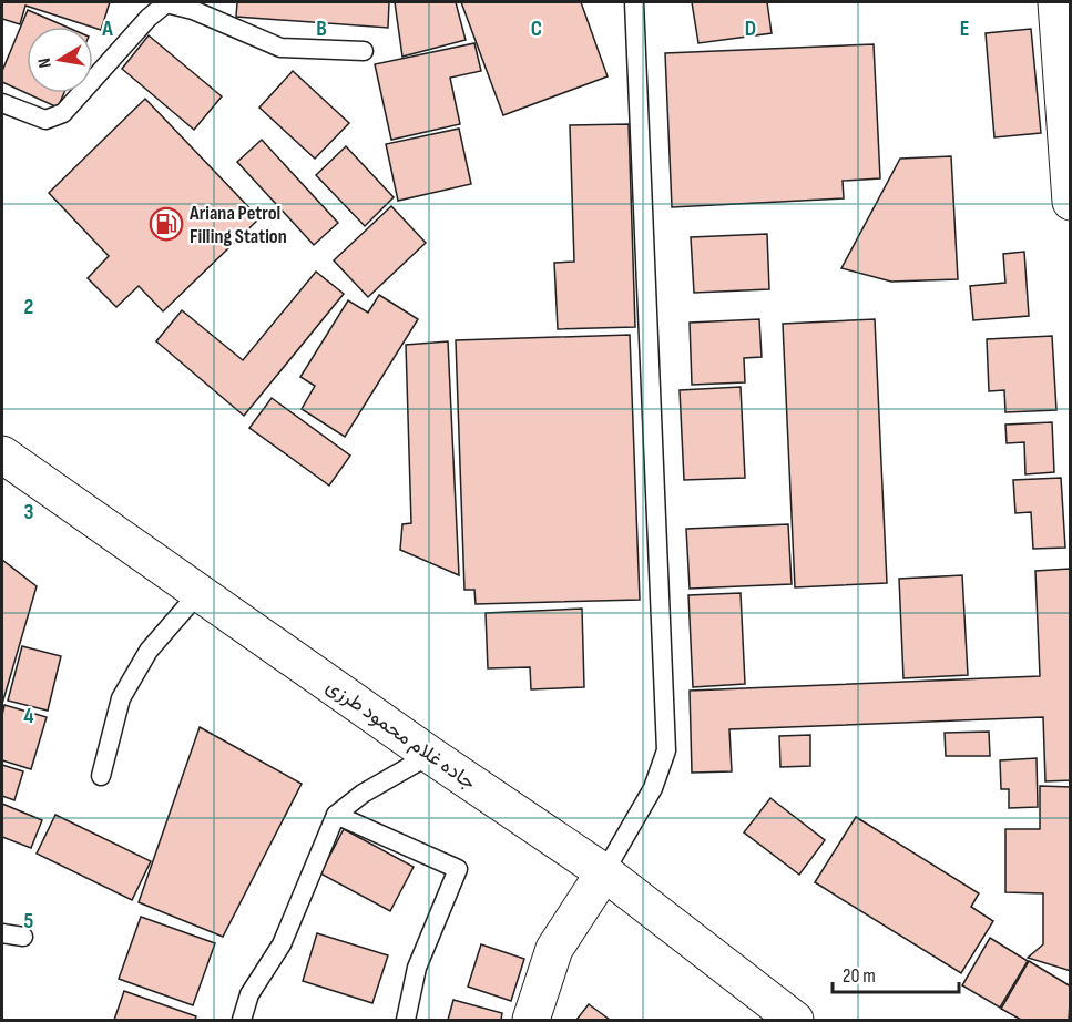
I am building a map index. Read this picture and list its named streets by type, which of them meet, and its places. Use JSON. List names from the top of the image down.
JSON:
{
  "streets": {
    "street": ["جاده غلام‌ محمود طرزی"]
  },
  "places": {
    "fuel station": ["Ariana Petrol Filling Station"]
  },
  "scale_bar": "20 m",
  "north": "left",
  "grid": {
    "columns": [
      "A",
      "B",
      "C",
      "D",
      "E"
    ],
    "rows": [
      "2",
      "3",
      "4",
      "5"
    ]
  }
}
